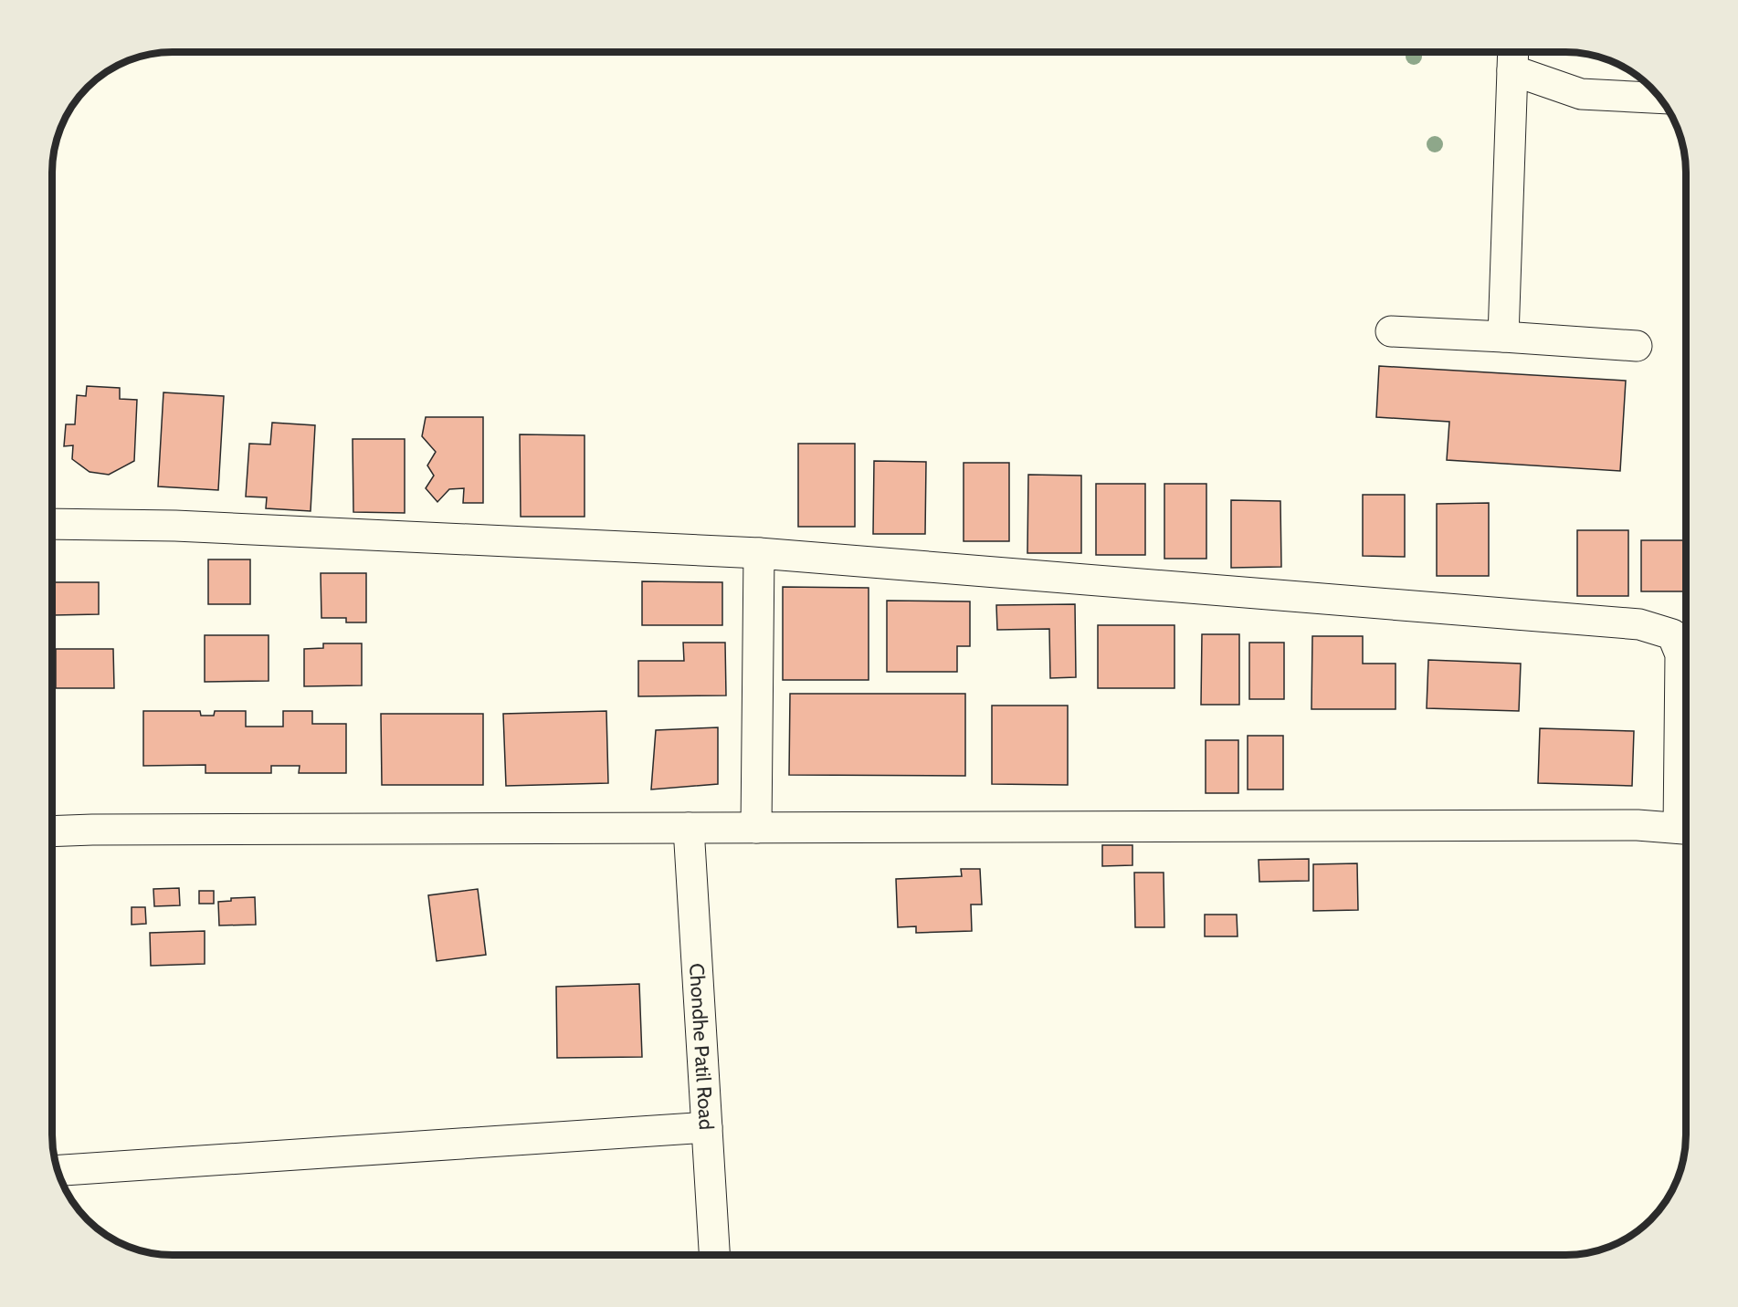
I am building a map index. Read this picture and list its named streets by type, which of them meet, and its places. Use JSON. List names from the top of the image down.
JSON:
{
  "streets": {
    "street": ["Chondhe Patil Road"]
  }
}
